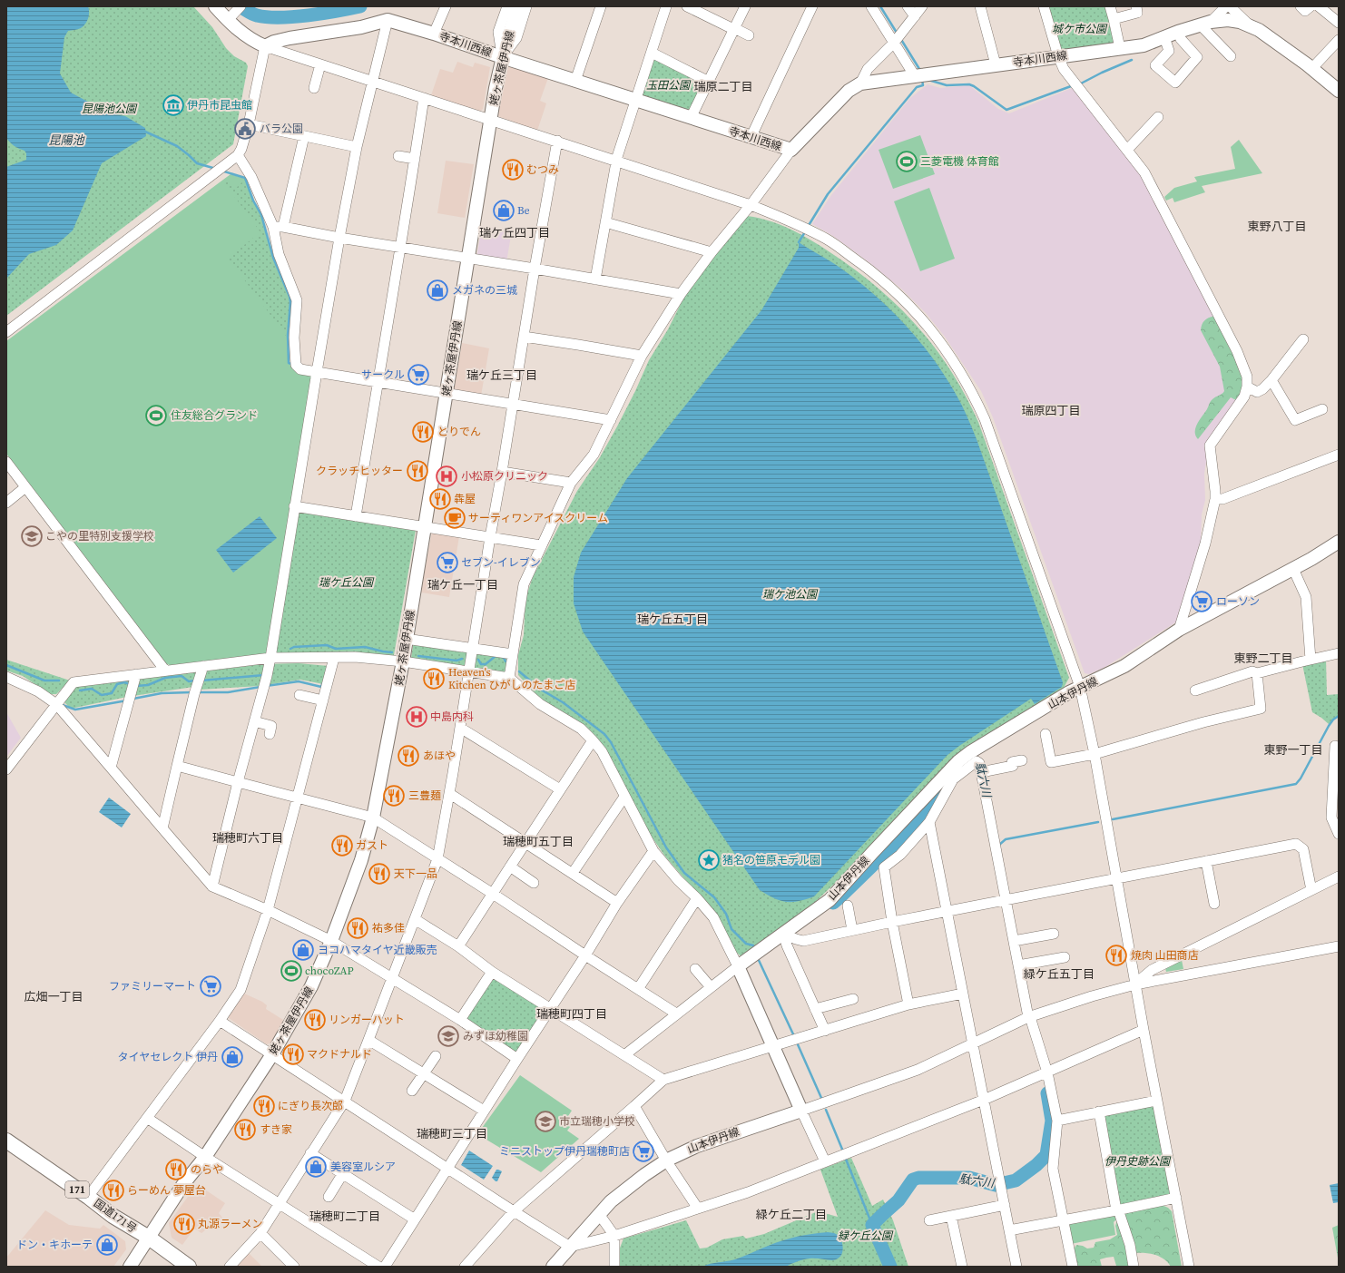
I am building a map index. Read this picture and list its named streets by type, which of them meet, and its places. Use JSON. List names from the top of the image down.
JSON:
{
  "streets": {
    "highway": ["171", "国道171号"],
    "main road": ["寺本川西線", "姥ヶ茶屋伊丹線", "山本伊丹線"]
  },
  "crossings": [
    ["寺本川西線", "姥ヶ茶屋伊丹線"],
    ["姥ヶ茶屋伊丹線", "国道171号"]
  ],
  "districts": [
    "瑞原二丁目",
    "東野八丁目",
    "瑞ケ丘四丁目",
    "瑞ケ丘三丁目",
    "瑞原四丁目",
    "瑞ケ丘一丁目",
    "瑞ケ丘五丁目",
    "東野二丁目",
    "東野一丁目",
    "瑞穂町六丁目",
    "瑞穂町五丁目",
    "緑ケ丘五丁目",
    "広畑一丁目",
    "瑞穂町四丁目",
    "瑞穂町三丁目",
    "緑ケ丘二丁目",
    "瑞穂町二丁目"
  ],
  "water": ["昆陽池", "駄六川"],
  "parks": [
    "城ケ市公園",
    "玉田公園",
    "昆陽池公園",
    "瑞ケ丘公園",
    "瑞ケ池公園",
    "伊丹史跡公園",
    "緑ケ丘公園"
  ],
  "places": {
    "museum": ["伊丹市昆虫館"],
    "public building": ["バラ公園"],
    "sports": ["三菱電機 体育館", "住友総合グランド", "chocoZAP"],
    "restaurant": [
      "むつみ",
      "とりでん",
      "クラッチヒッター",
      "犇屋",
      "Heaven's Kitchen ひがしのたまご店",
      "あほや",
      "三豊麺",
      "ガスト",
      "天下一品",
      "祐多佳",
      "焼肉 山田商店",
      "リンガーハット",
      "マクドナルド",
      "にぎり長次郎",
      "すき家",
      "のらや",
      "らーめん 夢屋台",
      "丸源ラーメン"
    ],
    "shop": [
      "Be",
      "メガネの三城",
      "ヨコハマタイヤ近畿販売",
      "タイヤセレクト 伊丹",
      "美容室ルシア",
      "ドン・キホーテ"
    ],
    "supermarket": [
      "サークル",
      "セブン-イレブン",
      "ローソン",
      "ファミリーマート",
      "ミニストップ伊丹瑞穂町店"
    ],
    "hospital": ["小松原クリニック", "中島内科"],
    "cafe": ["サーティワンアイスクリーム"],
    "school or university": ["こやの里特別支援学校", "みずほ幼稚園", "市立瑞穂小学校"],
    "place": ["猪名の笹原モデル園"]
  }
}
